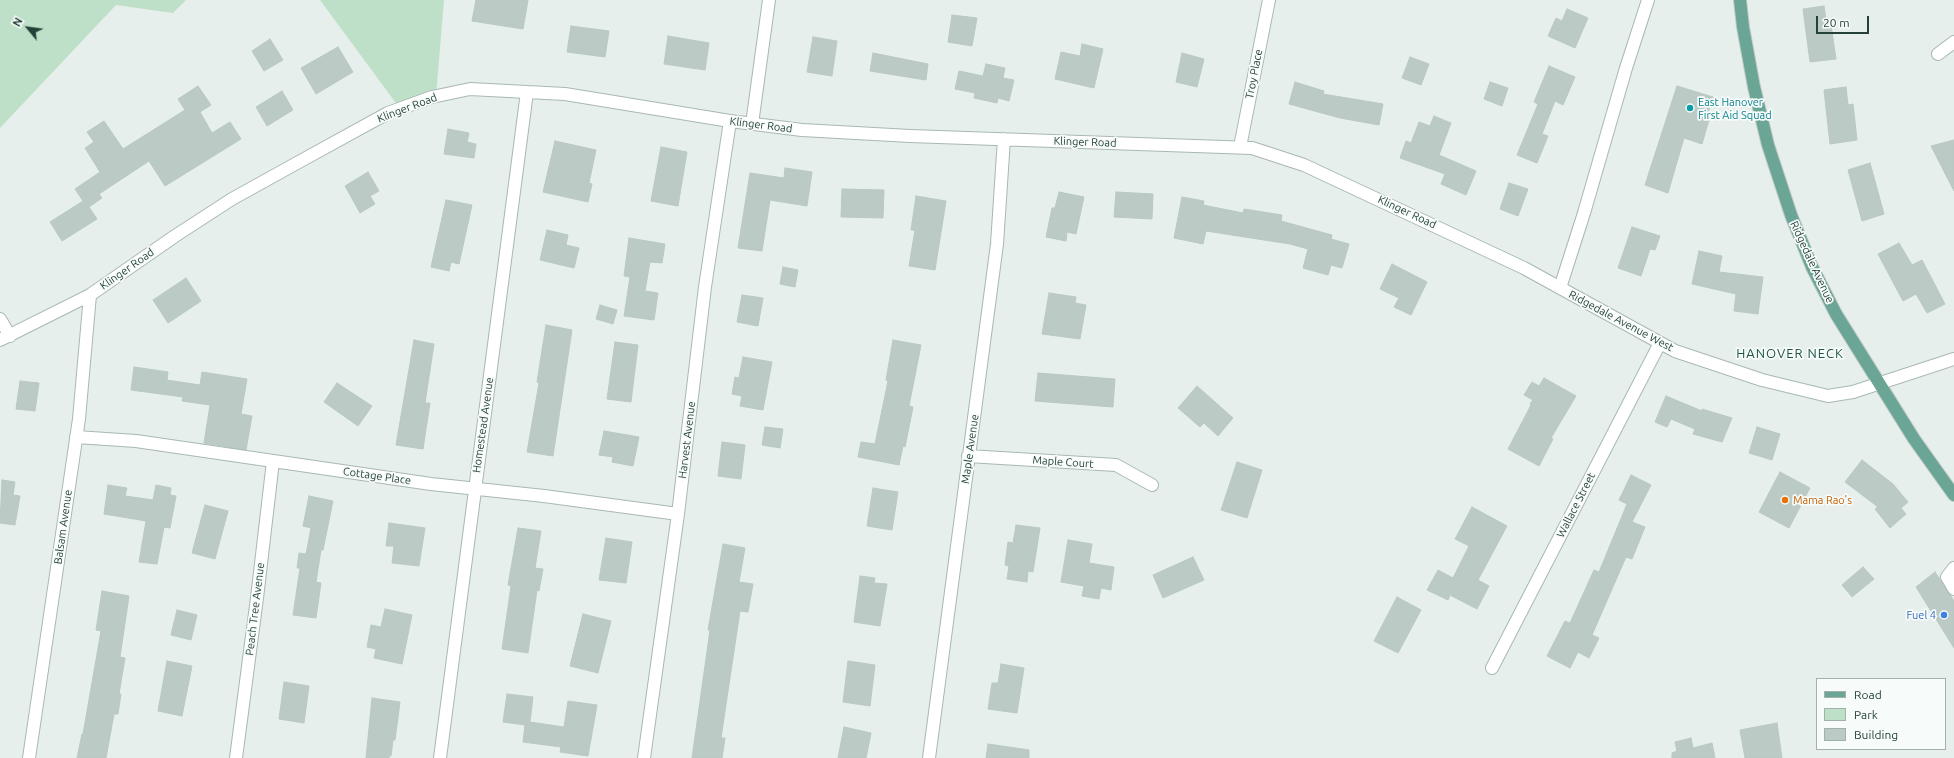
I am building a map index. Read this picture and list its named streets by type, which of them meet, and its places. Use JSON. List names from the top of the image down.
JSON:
{
  "streets": {
    "main road": ["Ridgedale Avenue"],
    "street": [
      "Troy Place",
      "Klinger Road",
      "Ridgedale Avenue West",
      "Homestead Avenue",
      "Harvest Avenue",
      "Maple Avenue",
      "Maple Court",
      "Cottage Place",
      "Wallace Street",
      "Balsam Avenue",
      "Peach Tree Avenue"
    ]
  },
  "crossings": [
    ["Troy Place", "Klinger Road"],
    ["Klinger Road", "Ridgedale Avenue West"],
    ["Klinger Road", "Homestead Avenue"],
    ["Klinger Road", "Harvest Avenue"],
    ["Klinger Road", "Maple Avenue"],
    ["Klinger Road", "Balsam Avenue"],
    ["Ridgedale Avenue", "Ridgedale Avenue West"],
    ["Ridgedale Avenue West", "Wallace Street"],
    ["Homestead Avenue", "Cottage Place"],
    ["Harvest Avenue", "Cottage Place"],
    ["Maple Avenue", "Maple Court"],
    ["Cottage Place", "Balsam Avenue"],
    ["Cottage Place", "Peach Tree Avenue"]
  ],
  "districts": ["HANOVER NECK"],
  "places": ["East Hanover First Aid Squad", "Mama Rao's", "Fuel 4"],
  "legend": ["Road", "Park", "Building"],
  "scale_bar": "20 m",
  "north": "top left"
}
